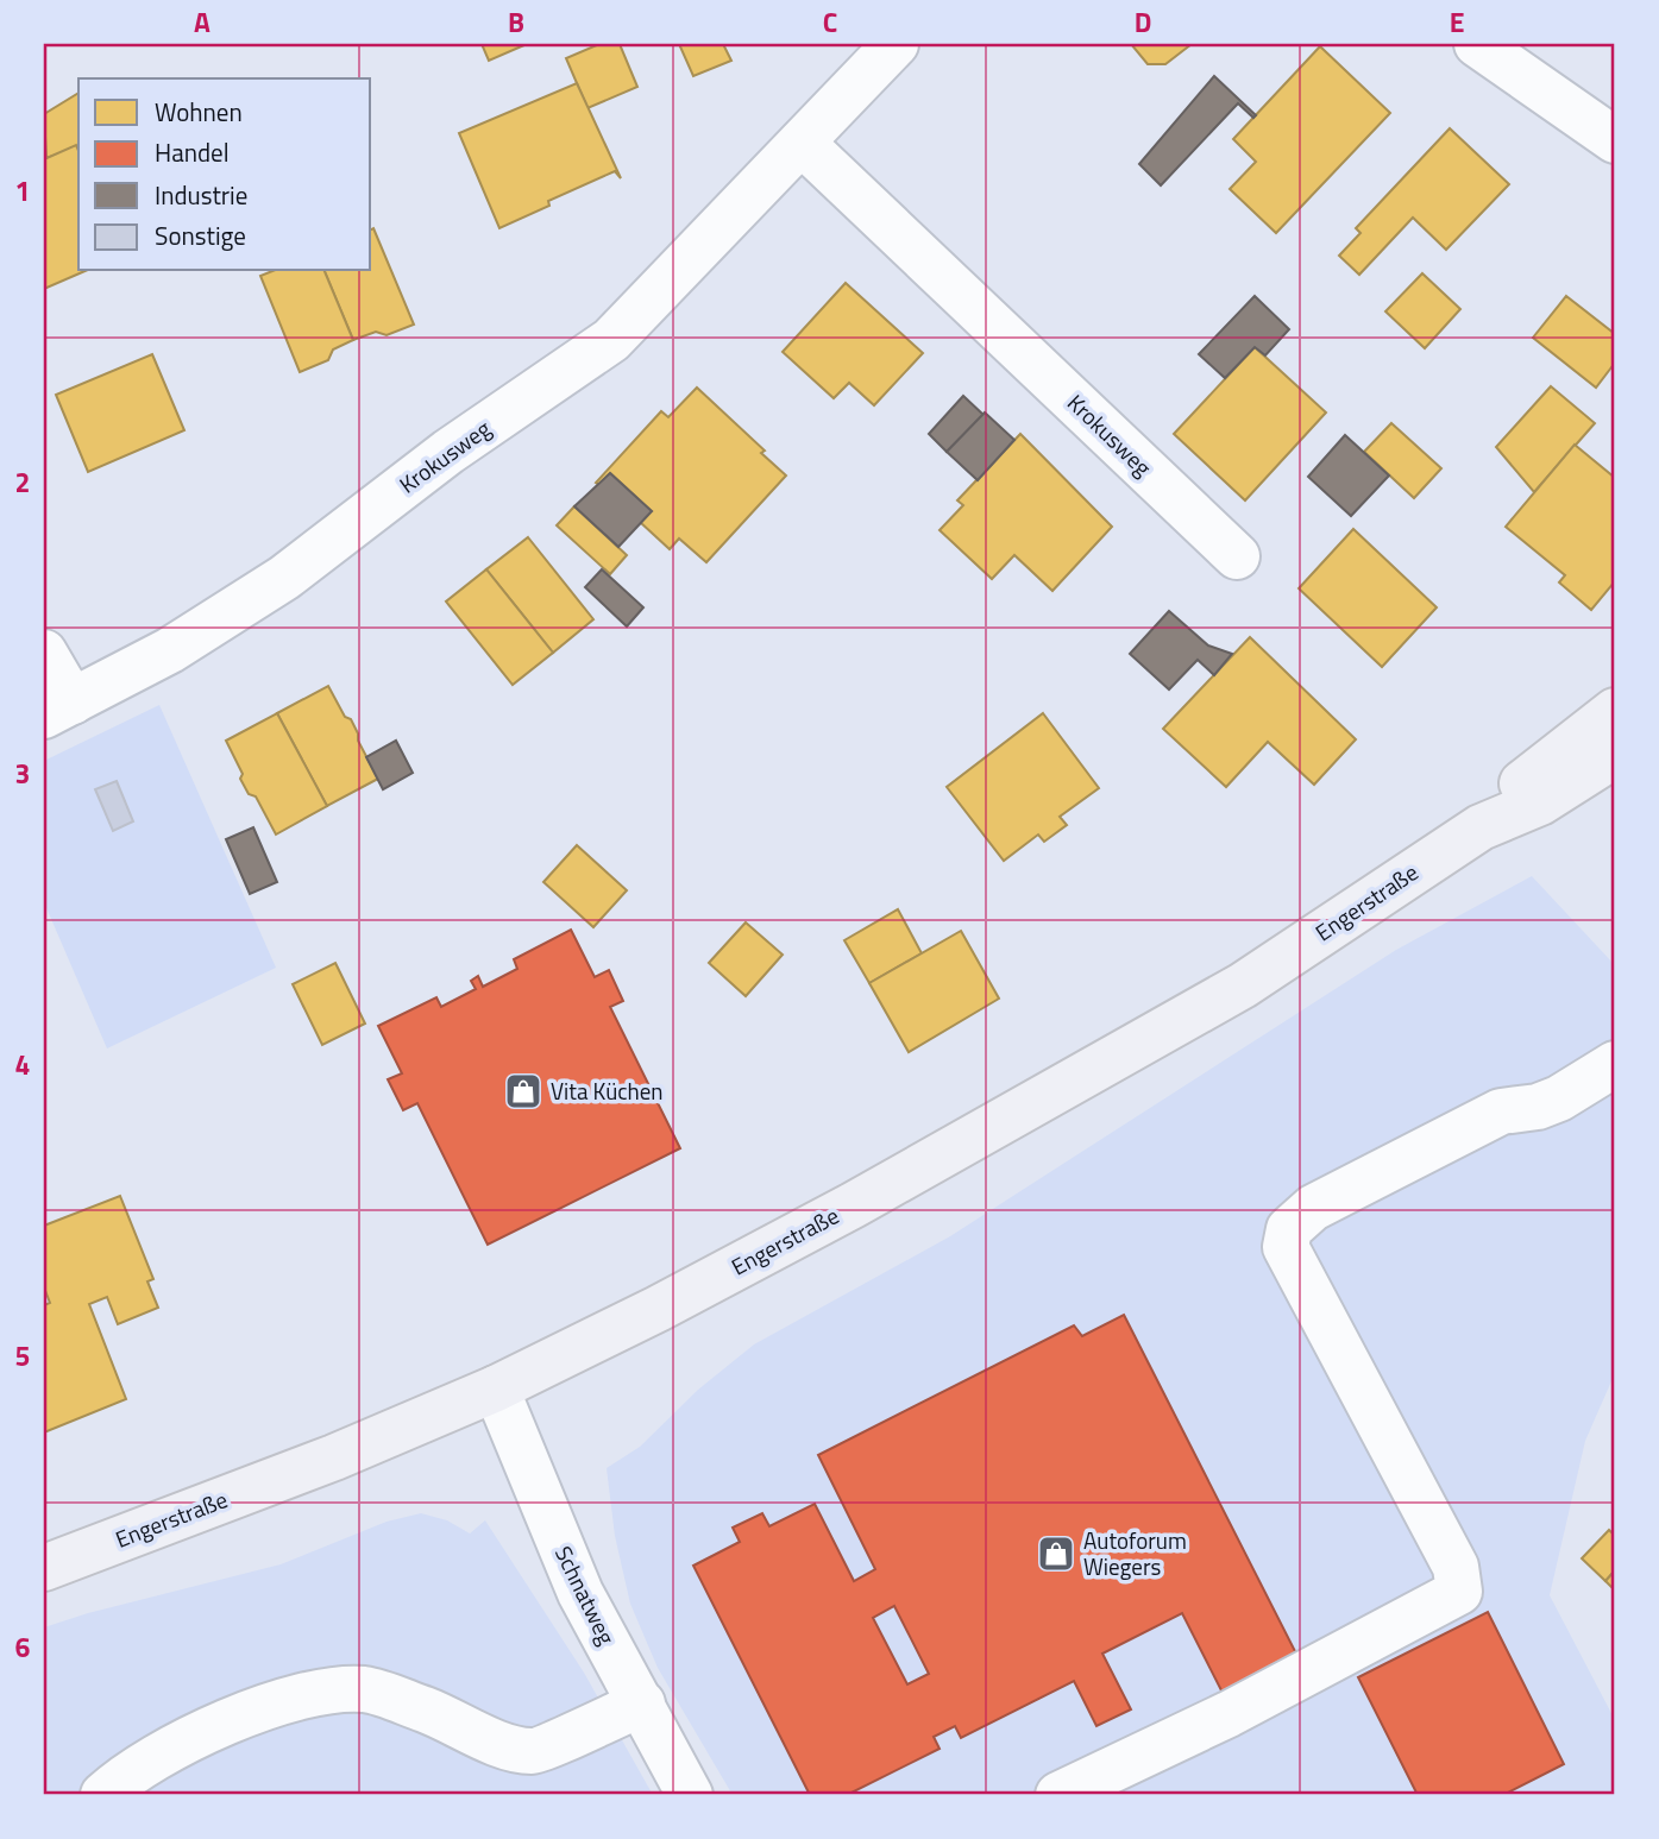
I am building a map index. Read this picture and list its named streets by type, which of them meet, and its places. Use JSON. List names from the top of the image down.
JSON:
{
  "streets": {
    "main road": ["Engerstraße"],
    "street": ["Krokusweg", "Schnatweg"]
  },
  "crossings": [
    ["Engerstraße", "Schnatweg"]
  ],
  "places": {
    "shop": ["Vita Küchen", "Autoforum Wiegers"]
  },
  "legend": [
    "Wohnen",
    "Handel",
    "Industrie",
    "Sonstige"
  ],
  "grid": {
    "columns": [
      "A",
      "B",
      "C",
      "D",
      "E"
    ],
    "rows": [
      "1",
      "2",
      "3",
      "4",
      "5",
      "6"
    ]
  }
}
